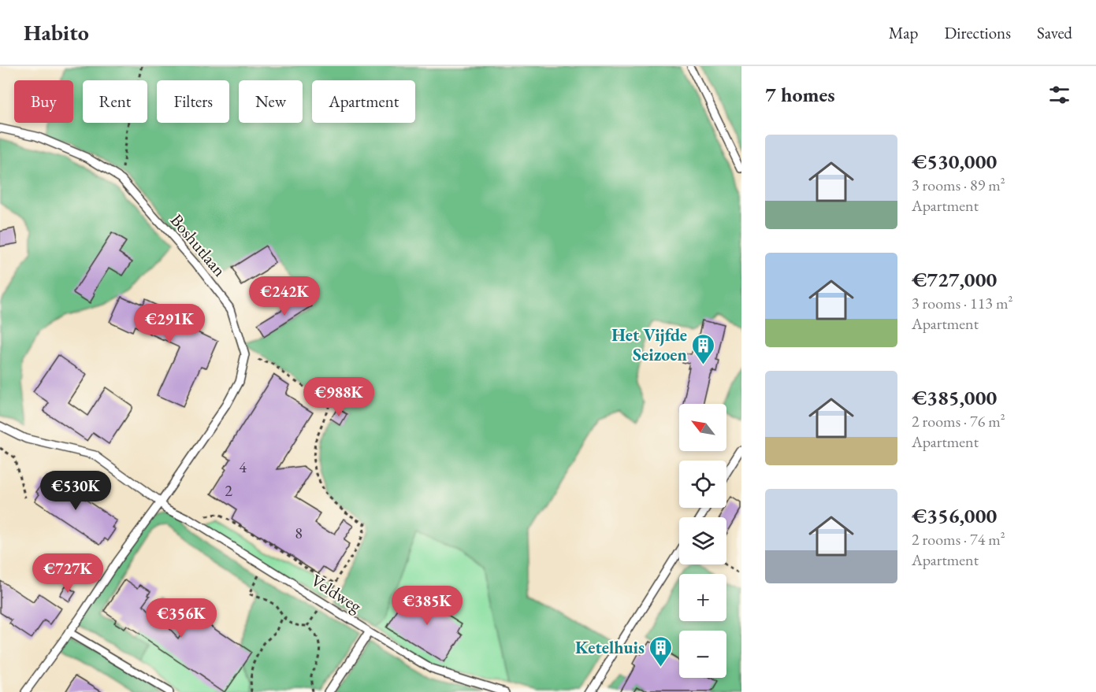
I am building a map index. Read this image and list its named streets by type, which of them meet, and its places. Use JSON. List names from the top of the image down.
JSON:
{
  "streets": {
    "lane": ["Boshutlaan", "Veldweg"]
  },
  "places": {
    "building": ["Het Vijfde Seizoen", "Ketelhuis"]
  },
  "house_numbers": ["4", "2", "8"],
  "north": "top left",
  "page": {
    "header": "Habito",
    "nav": ["Map", "Directions", "Saved"],
    "heading": "7 homes",
    "chip": [
      "Buy",
      "Rent",
      "Filters",
      "New",
      "Apartment"
    ],
    "list": [
      {
        "name": "€530,000",
        "note": "3 rooms · 89 m² · Apartment"
      },
      {
        "name": "€727,000",
        "note": "3 rooms · 113 m² · Apartment"
      },
      {
        "name": "€385,000",
        "note": "2 rooms · 76 m² · Apartment"
      },
      {
        "name": "€356,000",
        "note": "2 rooms · 74 m² · Apartment"
      }
    ],
    "price": [
      "€242K",
      "€291K",
      "€988K",
      "€530K",
      "€727K",
      "€385K",
      "€356K"
    ],
    "map_buttons": ["+", "−"]
  }
}
